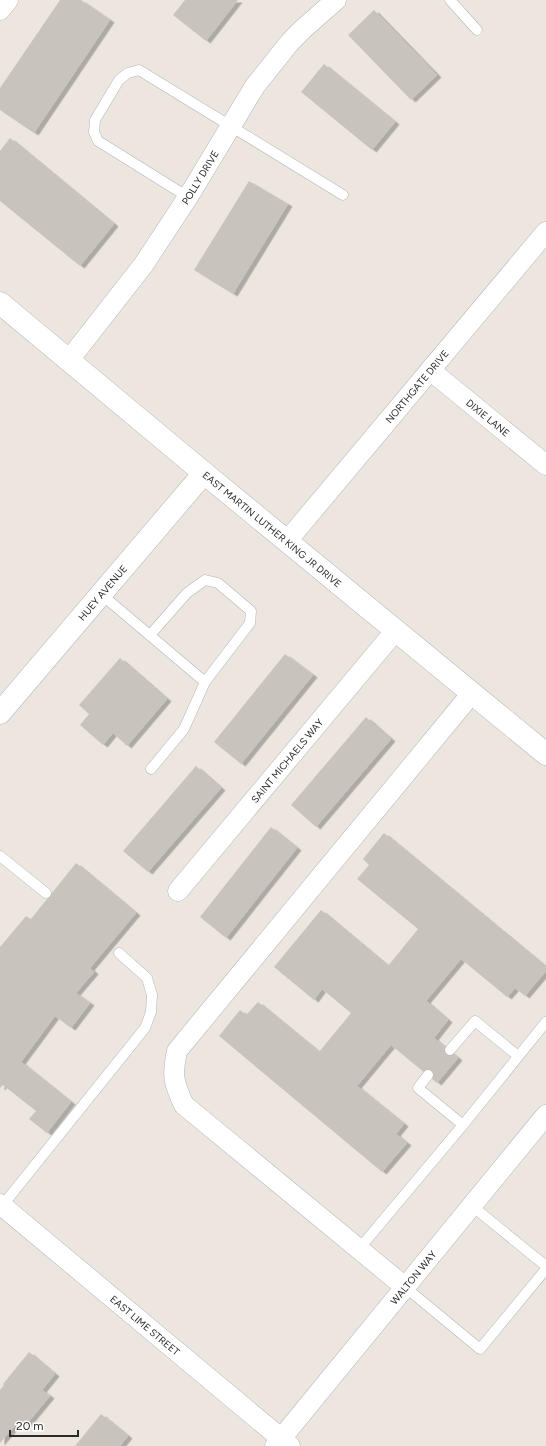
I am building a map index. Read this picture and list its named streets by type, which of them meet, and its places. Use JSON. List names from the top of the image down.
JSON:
{
  "streets": {
    "street": [
      "POLLY DRIVE",
      "NORTHGATE DRIVE",
      "DIXIE LANE",
      "EAST MARTIN LUTHER KING JR DRIVE",
      "HUEY AVENUE",
      "SAINT MICHAELS WAY",
      "WALTON WAY",
      "EAST LIME STREET"
    ]
  },
  "crossings": [
    ["POLLY DRIVE", "EAST MARTIN LUTHER KING JR DRIVE"],
    ["NORTHGATE DRIVE", "DIXIE LANE"],
    ["NORTHGATE DRIVE", "EAST MARTIN LUTHER KING JR DRIVE"],
    ["EAST MARTIN LUTHER KING JR DRIVE", "HUEY AVENUE"],
    ["EAST MARTIN LUTHER KING JR DRIVE", "SAINT MICHAELS WAY"],
    ["WALTON WAY", "EAST LIME STREET"]
  ],
  "scale_bar": "20 m"
}
